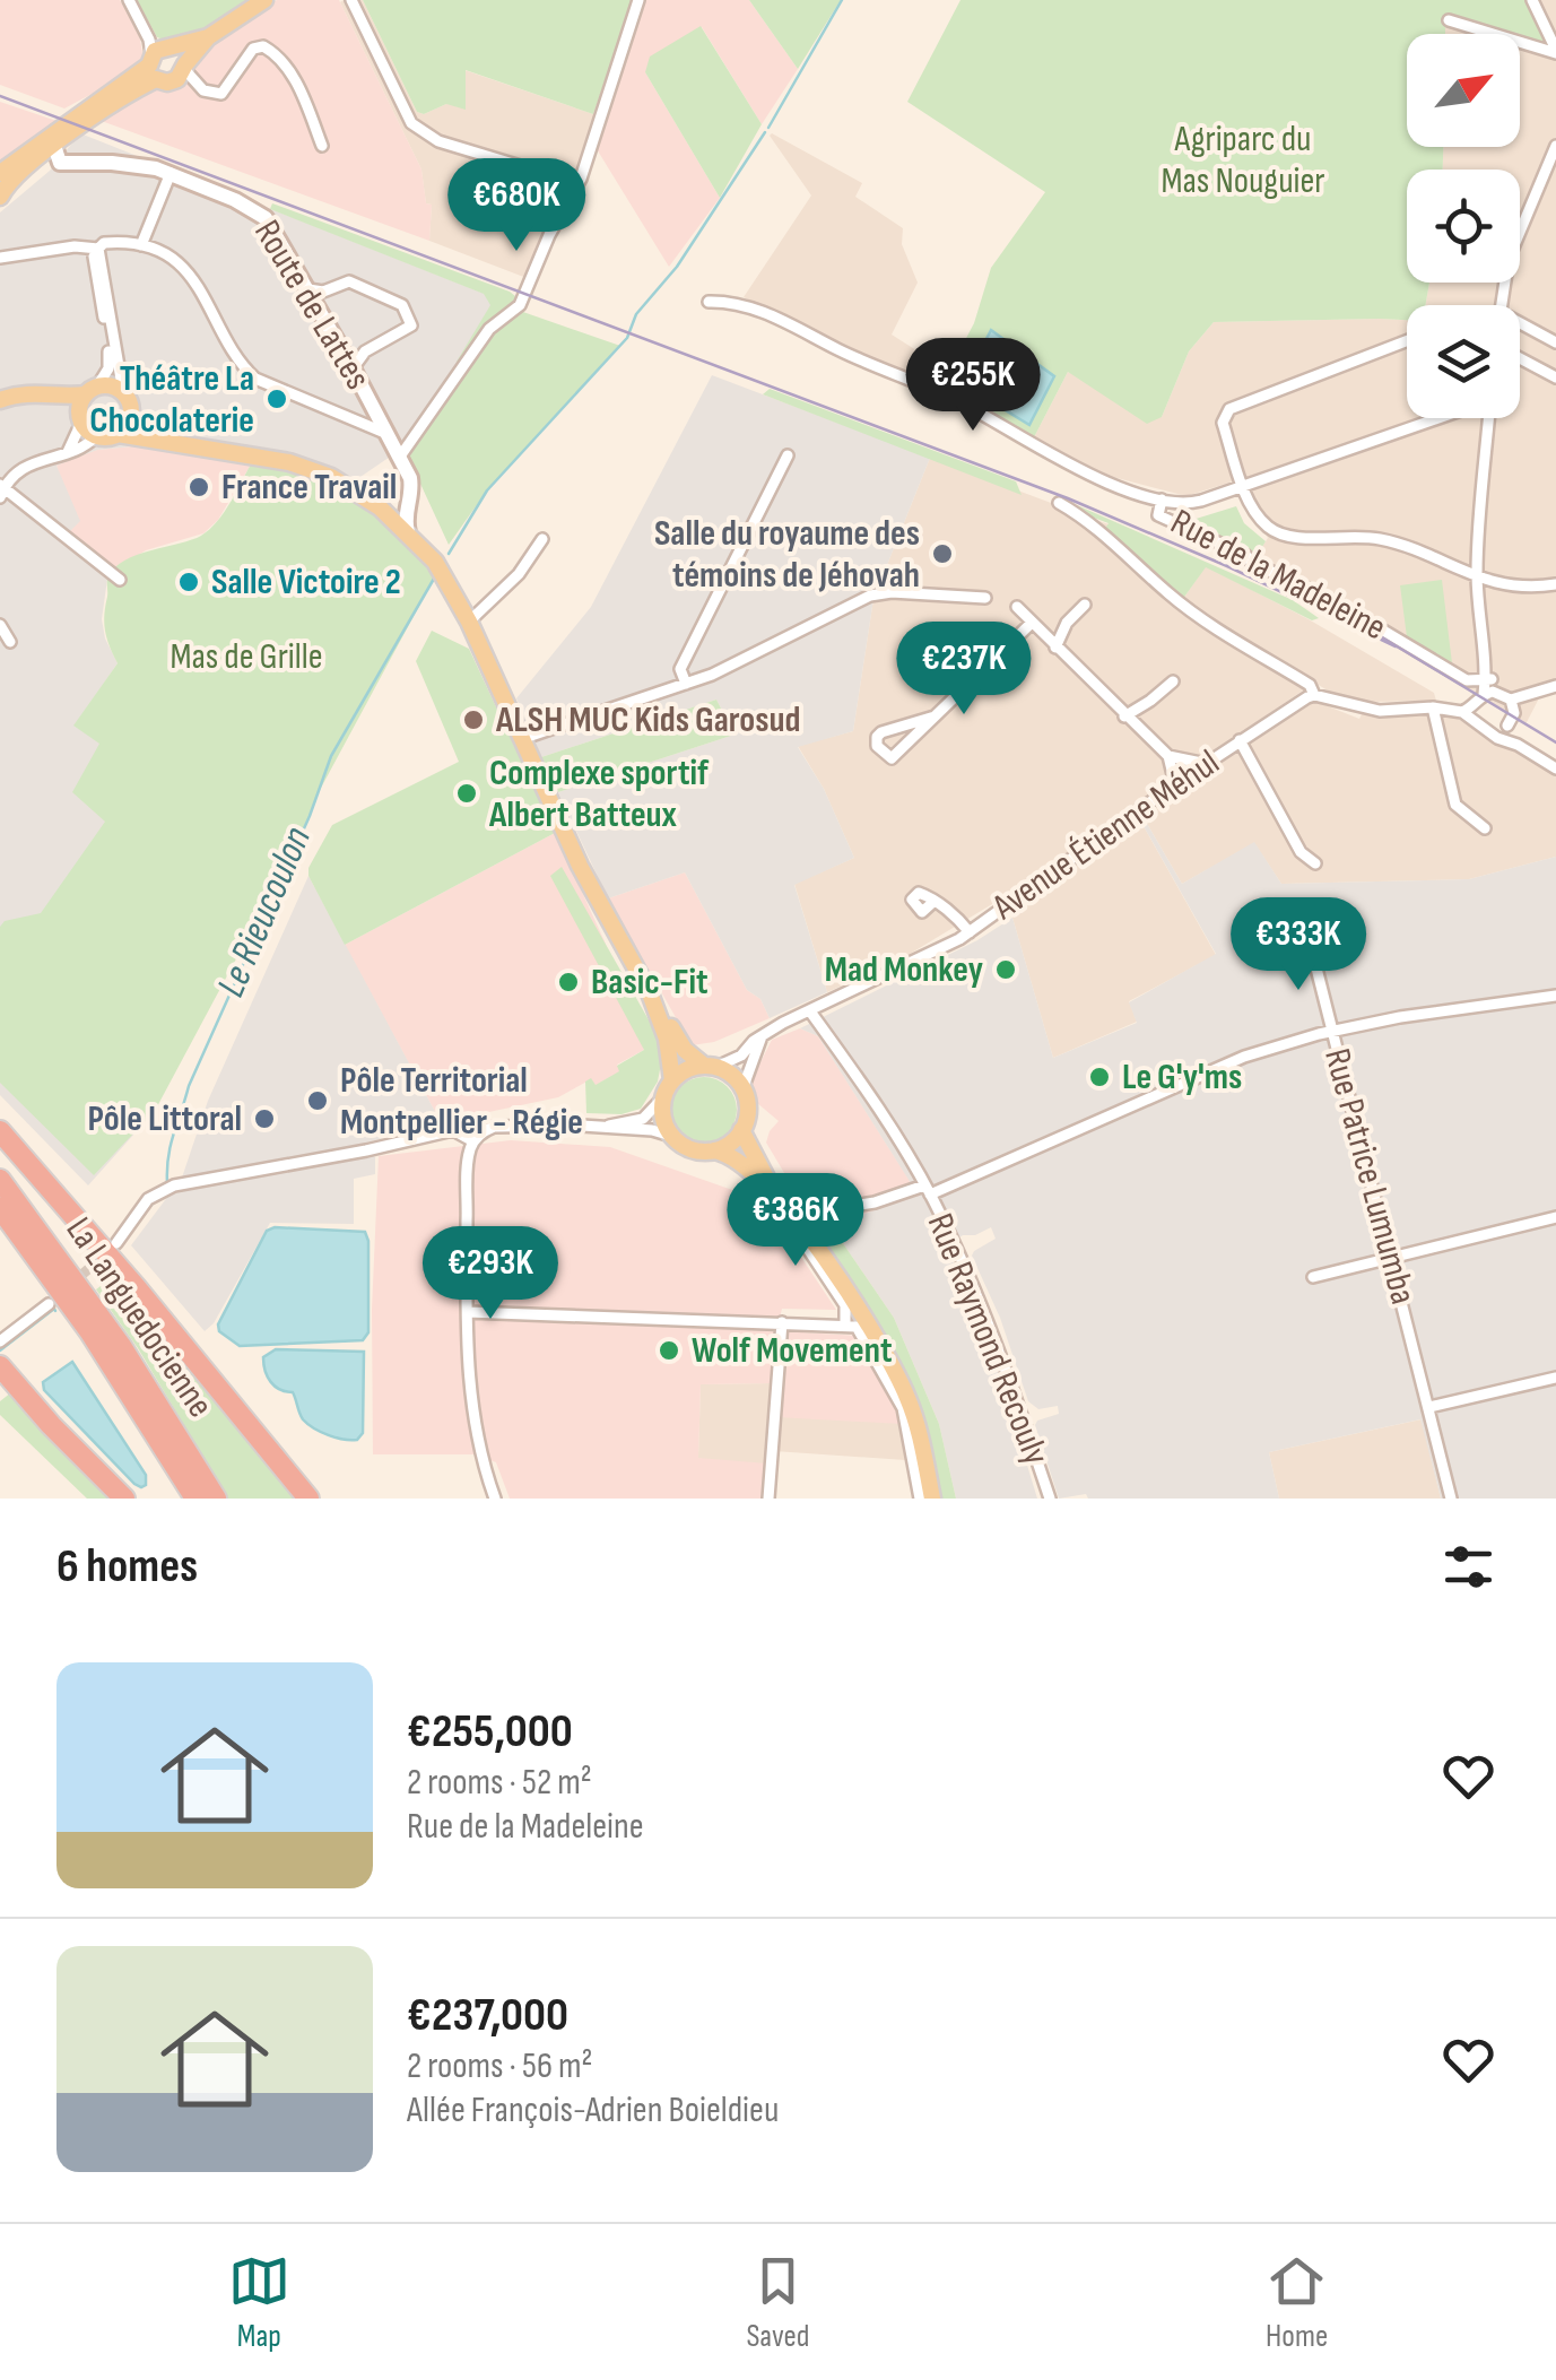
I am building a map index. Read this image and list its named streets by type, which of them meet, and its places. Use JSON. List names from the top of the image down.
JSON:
{
  "streets": {
    "highway": ["La Languedocienne"],
    "street": [
      "Route de Lattes",
      "Rue de la Madeleine",
      "Avenue Étienne Méhul",
      "Rue Patrice Lumumba",
      "Rue Raymond Recouly"
    ]
  },
  "crossings": [
    ["Avenue Étienne Méhul", "Rue Raymond Recouly"]
  ],
  "water": ["Le Rieucoulon"],
  "parks": ["Agriparc du Mas Nouguier", "Mas de Grille"],
  "places": [
    "Théâtre La Chocolaterie",
    "France Travail",
    "Salle du royaume des témoins de Jéhovah",
    "Salle Victoire 2",
    "ALSH MUC Kids Garosud",
    "Complexe sportif Albert Batteux",
    "Mad Monkey",
    "Basic-Fit",
    "Le G'y'ms",
    "Pôle Territorial Montpellier - Régie",
    "Pôle Littoral",
    "Wolf Movement"
  ],
  "north": "top right",
  "page": {
    "price": [
      "€680K",
      "€255K",
      "€237K",
      "€333K",
      "€386K",
      "€293K"
    ],
    "heading": "6 homes",
    "list": [
      {
        "name": "€255,000",
        "note": "2 rooms · 52 m² · Rue de la Madeleine"
      },
      {
        "name": "€237,000",
        "note": "2 rooms · 56 m² · Allée François-Adrien Boieldieu"
      }
    ],
    "tabs": ["Map", "Saved", "Home"]
  }
}
